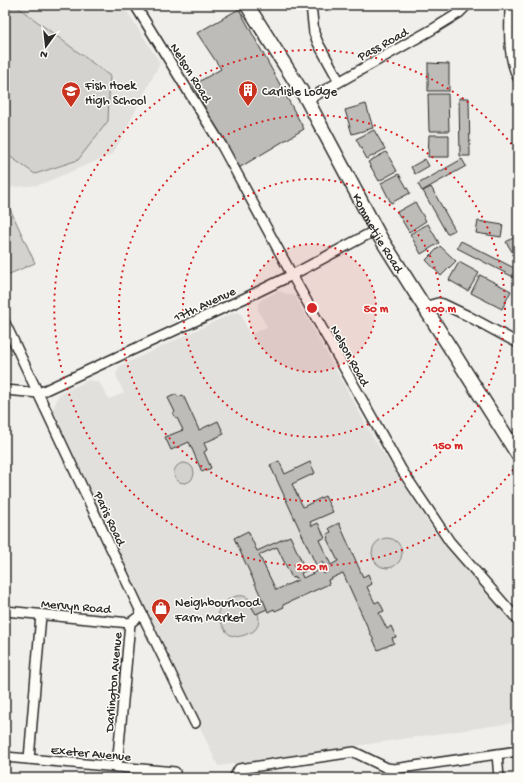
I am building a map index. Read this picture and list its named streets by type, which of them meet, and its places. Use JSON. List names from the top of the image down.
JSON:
{
  "streets": {
    "main road": ["Kommetjie Road"],
    "street": [
      "Pass Road",
      "Nelson Road",
      "17th Avenue",
      "Paris Road",
      "Mervyn Road",
      "Darlington Avenue",
      "Exeter Avenue"
    ]
  },
  "crossings": [
    ["Pass Road", "Kommetjie Road"],
    ["Nelson Road", "17th Avenue"],
    ["Kommetjie Road", "17th Avenue"],
    ["17th Avenue", "Paris Road"],
    ["Mervyn Road", "Darlington Avenue"],
    ["Darlington Avenue", "Exeter Avenue"]
  ],
  "places": {
    "building": ["Carlisle Lodge"],
    "school or university": ["Fish Hoek High School"],
    "shop": ["Neighbourhood Farm Market"]
  },
  "north": "bottom",
  "rings": [
    "50 m",
    "100 m",
    "150 m",
    "200 m"
  ]
}
